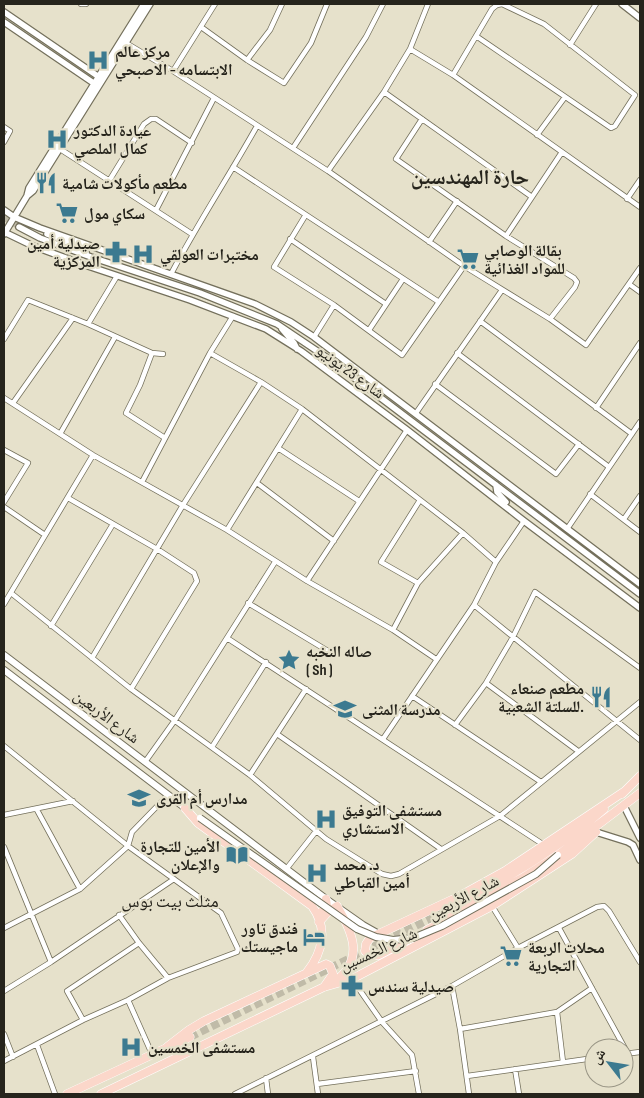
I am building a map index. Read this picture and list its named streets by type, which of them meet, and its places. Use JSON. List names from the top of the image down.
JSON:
{
  "streets": {
    "main road": ["شارع الأربعين", "شارع الخمسين"],
    "street": ["شارع 23 يونيو"]
  },
  "crossings": [
    ["شارع الأربعين", "شارع الخمسين"]
  ],
  "districts": ["حارة المهندسين", "مثلث بيت بوس"],
  "places": {
    "hospital": [
      "مركز عالم الابتسامه - الاصبحي",
      "عيادة الدكتور كمال الملصي",
      "مختبرات العولقي",
      "مستشفى التوفيق الاستشاري",
      "د. محمد أمين القباطي",
      "مستشفى الخمسين"
    ],
    "restaurant": ["مطعم مأكولات شامية", "مطعم صنعاء للسلتة الشعبية."],
    "supermarket": ["سكاي مول", "بقالة الوصابي للمواد الغذائية", "محلات الربعة التجارية"],
    "pharmacy": ["صيدلية أمين المركزية", "صيدلية سندس"],
    "place": ["صاله النخبه ( Sh )"],
    "school or university": ["مدرسة المثنى", "مدارس أم القرى"],
    "library": ["الأمين للتجارة والإعلان"],
    "hotel": ["فندق تاور ماجيستك"]
  },
  "north": "top left"
}
